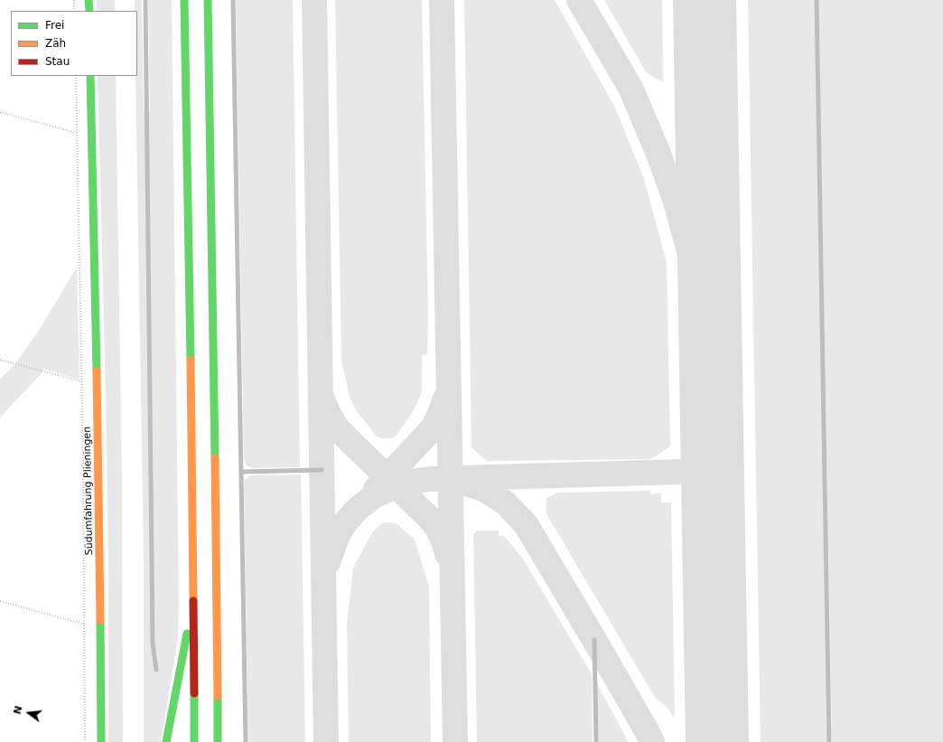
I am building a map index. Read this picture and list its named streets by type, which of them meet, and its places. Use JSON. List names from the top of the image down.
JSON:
{
  "streets": {
    "main road": ["Südumfahrung Plieningen"]
  },
  "legend": ["Frei", "Zäh", "Stau"],
  "north": "left"
}
